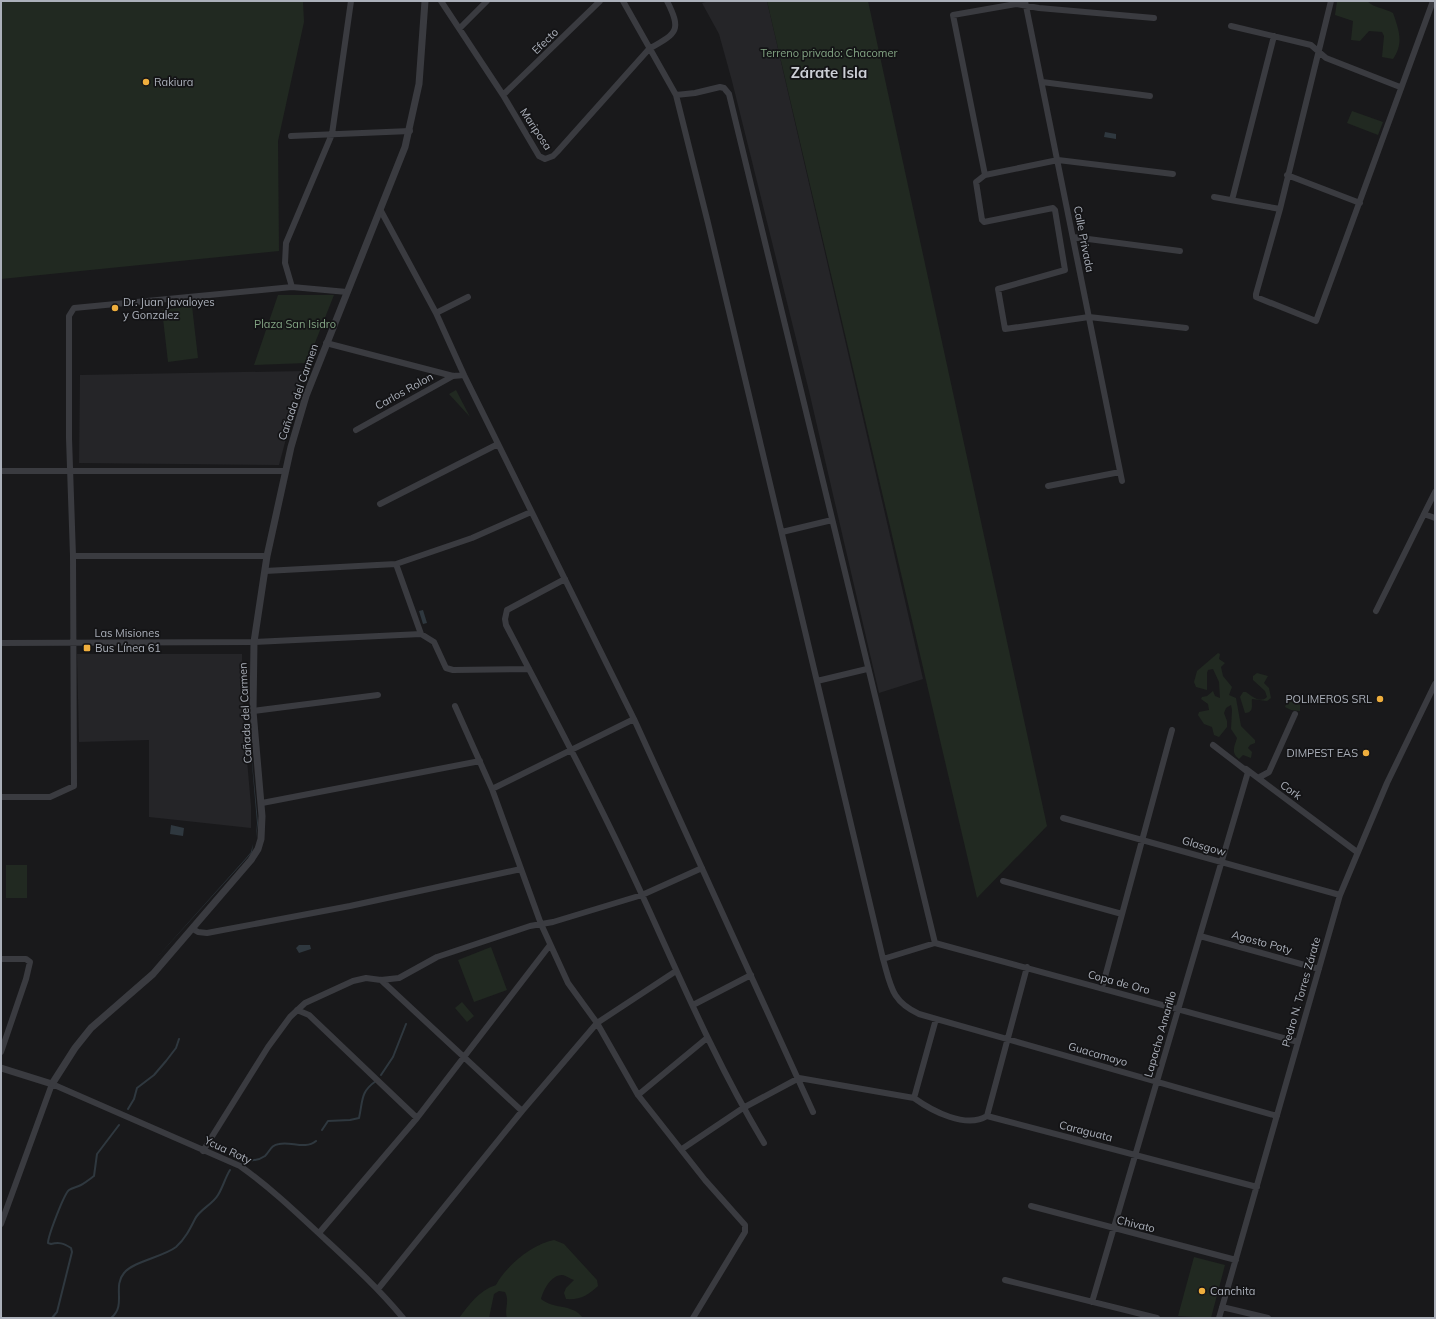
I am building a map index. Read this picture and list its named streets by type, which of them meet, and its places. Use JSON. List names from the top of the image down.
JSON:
{
  "streets": {
    "street": [
      "Efecto",
      "Mariposa",
      "Calle Privada",
      "Carlos Rolon",
      "Cañada del Carmen",
      "Las Misiones",
      "Cork",
      "Glasgow",
      "Agosto Poty",
      "Copa de Oro",
      "Pedro N. Torres Zárate",
      "Lapacho Amarillo",
      "Guacamayo",
      "Caraguata",
      "Ycua Roty",
      "Chivato"
    ]
  },
  "crossings": [
    ["Efecto", "Mariposa"],
    ["Mariposa", "Guacamayo"],
    ["Cañada del Carmen", "Las Misiones"],
    ["Cañada del Carmen", "Ycua Roty"],
    ["Cork", "Pedro N. Torres Zárate"],
    ["Cork", "Lapacho Amarillo"],
    ["Glasgow", "Pedro N. Torres Zárate"],
    ["Glasgow", "Lapacho Amarillo"],
    ["Agosto Poty", "Pedro N. Torres Zárate"],
    ["Agosto Poty", "Lapacho Amarillo"],
    ["Copa de Oro", "Pedro N. Torres Zárate"],
    ["Copa de Oro", "Lapacho Amarillo"],
    ["Pedro N. Torres Zárate", "Guacamayo"],
    ["Pedro N. Torres Zárate", "Caraguata"],
    ["Pedro N. Torres Zárate", "Chivato"],
    ["Lapacho Amarillo", "Guacamayo"],
    ["Lapacho Amarillo", "Caraguata"],
    ["Lapacho Amarillo", "Chivato"]
  ],
  "districts": ["Zárate Isla"],
  "parks": ["Terreno privado: Chacomer", "Plaza San Isidro"],
  "places": {
    "other": [
      "Rakiura",
      "Dr. Juan Javaloyes y Gonzalez",
      "POLIMEROS SRL",
      "DIMPEST EAS",
      "Canchita"
    ],
    "transit": ["Bus Línea 61"]
  }
}
